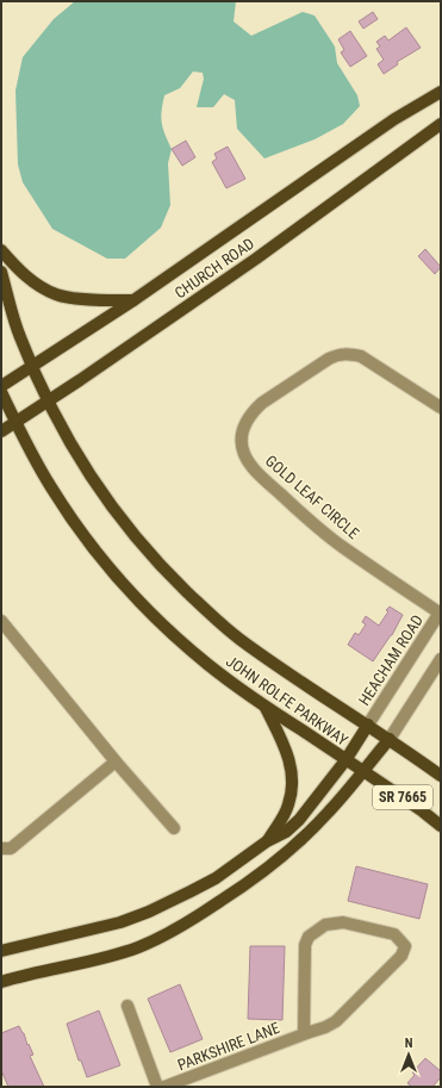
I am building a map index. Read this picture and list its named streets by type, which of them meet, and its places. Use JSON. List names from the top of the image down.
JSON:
{
  "streets": {
    "main road": ["CHURCH ROAD", "JOHN ROLFE PARKWAY", "SR 7665"],
    "street": ["GOLD LEAF CIRCLE", "HEACHAM ROAD", "PARKSHIRE LANE"]
  },
  "crossings": [
    ["CHURCH ROAD", "JOHN ROLFE PARKWAY"],
    ["GOLD LEAF CIRCLE", "HEACHAM ROAD"],
    ["HEACHAM ROAD", "JOHN ROLFE PARKWAY"],
    ["JOHN ROLFE PARKWAY", "SR 7665"]
  ],
  "north": "top"
}
